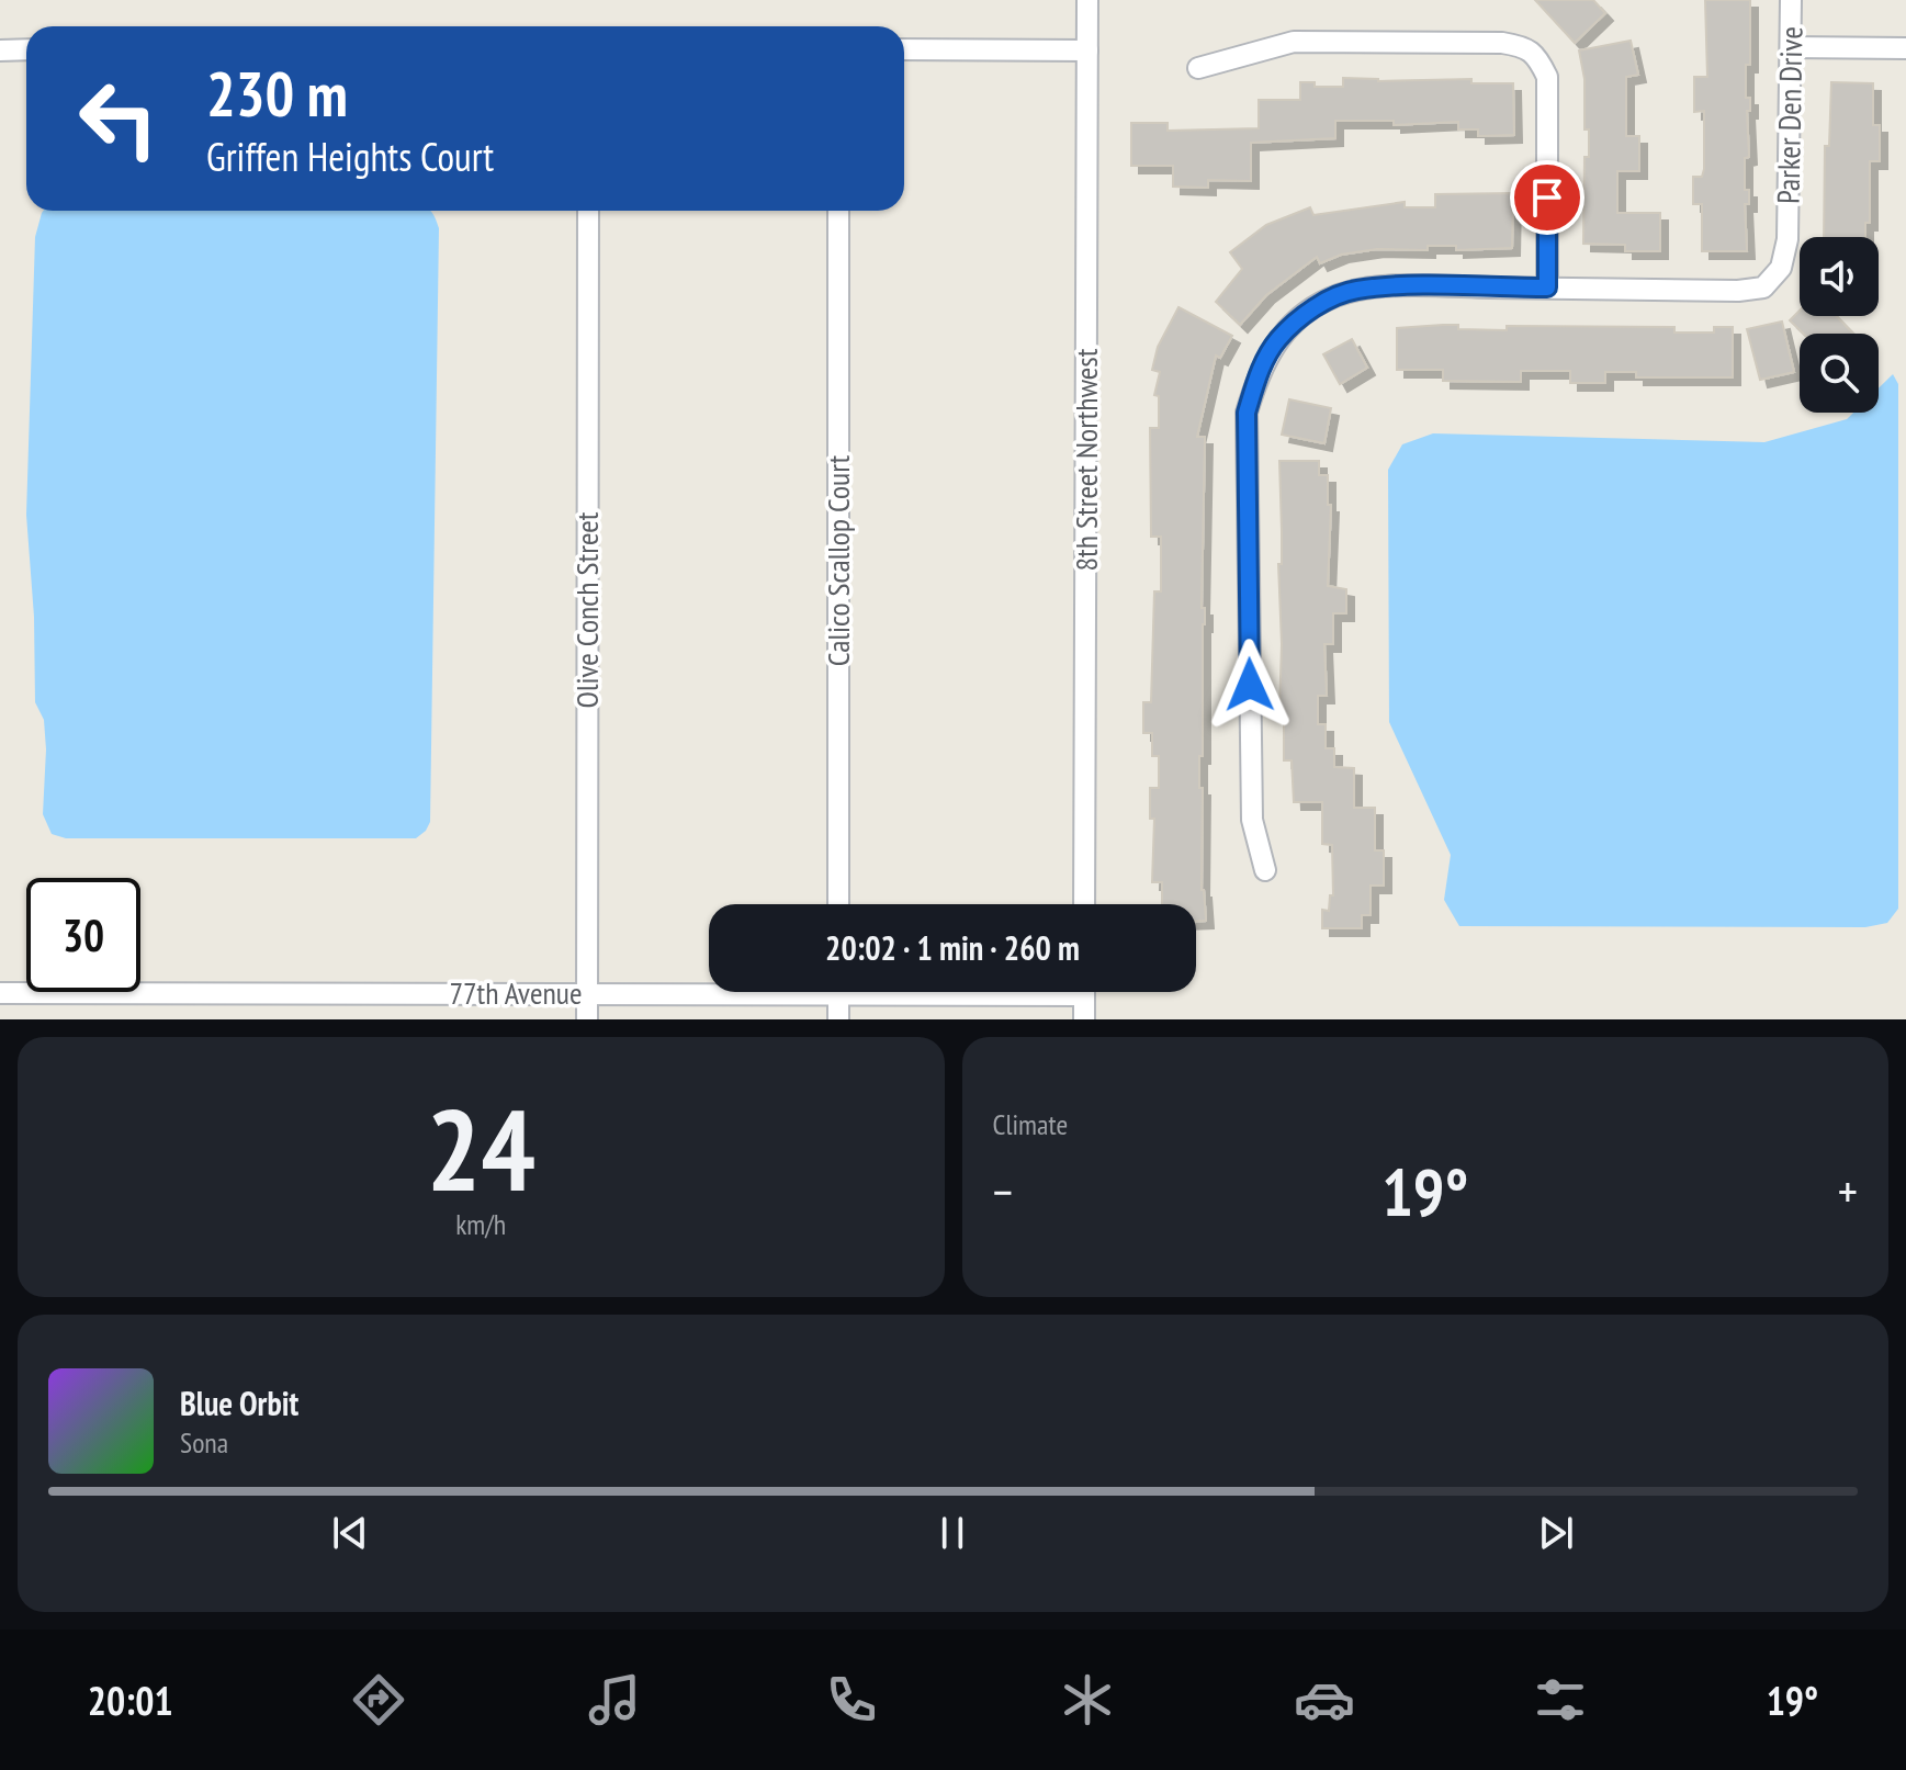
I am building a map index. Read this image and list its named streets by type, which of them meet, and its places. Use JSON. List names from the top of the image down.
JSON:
{
  "streets": {
    "street": [
      "Parker Den Drive",
      "8th Street Northwest",
      "Calico Scallop Court",
      "Olive Conch Street",
      "77th Avenue"
    ]
  },
  "crossings": [
    ["Olive Conch Street", "77th Avenue"]
  ],
  "page": {
    "turn": ["230 m", "Griffen Heights Court"],
    "limit": "30",
    "trip": "20:02 · 1 min · 260 m",
    "tile": [
      ["24", "km/h"],
      "Climate"
    ],
    "heat": ["−", "19°", "+"],
    "song": ["Blue Orbit", "Sona"],
    "tabs": ["20:01", "19°"]
  }
}
